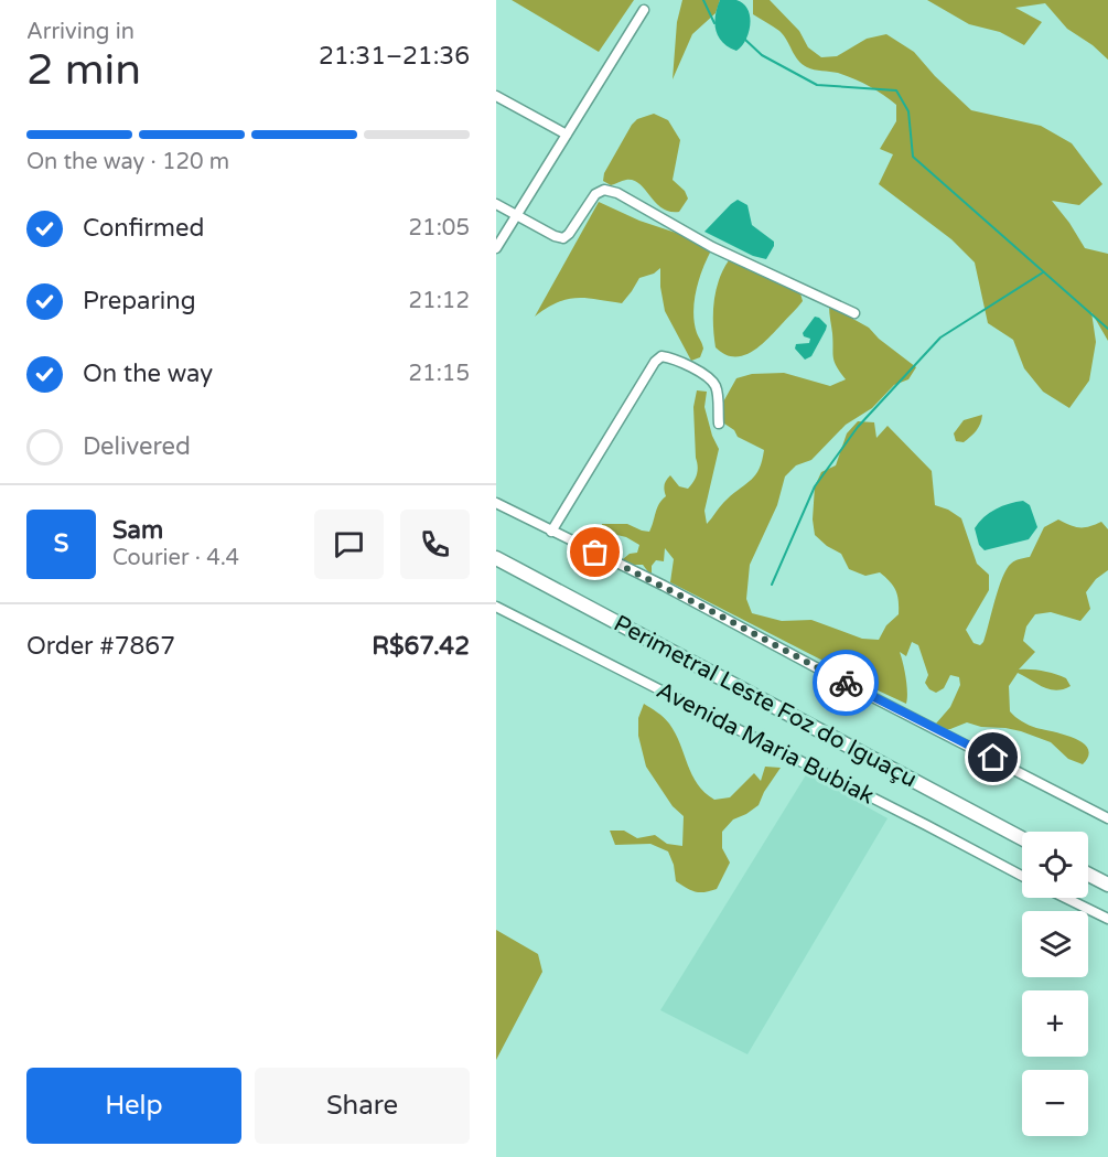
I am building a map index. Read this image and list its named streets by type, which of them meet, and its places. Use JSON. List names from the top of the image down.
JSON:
{
  "streets": {
    "highway": ["Perimetral Leste Foz do Iguaçu"],
    "street": ["Avenida Maria Bubiak"]
  },
  "page": {
    "heading": ["2 min", "Arriving in", "21:31–21:36"],
    "panel": [
      "Sam",
      "Courier · 4.4",
      "Order #7867",
      "R$67.42"
    ],
    "bar": "On the way · 120 m",
    "list": [
      ["Confirmed", "21:05"],
      ["Preparing", "21:12"],
      ["On the way", "21:15"],
      "Delivered"
    ],
    "round": "S",
    "map_buttons": ["+", "−"],
    "buttons": ["Help", "Share"]
  }
}
